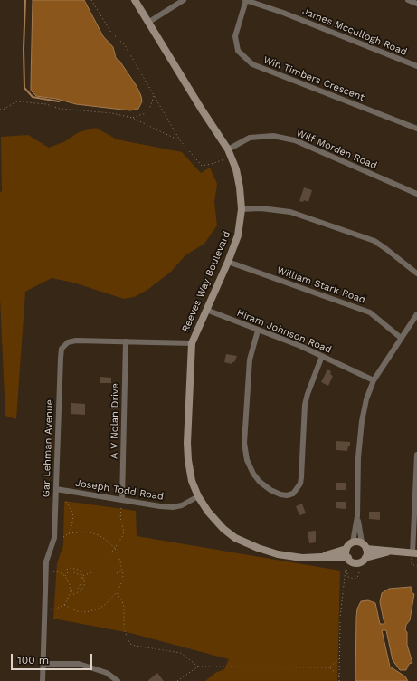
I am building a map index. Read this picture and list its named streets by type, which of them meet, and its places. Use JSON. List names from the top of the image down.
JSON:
{
  "streets": {
    "street": [
      "James Mccullogh Road",
      "Win Timbers Crescent",
      "Wilf Morden Road",
      "Reeves Way Boulevard",
      "William Stark Road",
      "Hiram Johnson Road",
      "A V Nolan Drive",
      "Gar Lehman Avenue",
      "Joseph Todd Road"
    ]
  },
  "crossings": [
    ["James Mccullogh Road", "Win Timbers Crescent"],
    ["Wilf Morden Road", "Reeves Way Boulevard"],
    ["Reeves Way Boulevard", "William Stark Road"],
    ["Reeves Way Boulevard", "Hiram Johnson Road"],
    ["Reeves Way Boulevard", "Gar Lehman Avenue"],
    ["Reeves Way Boulevard", "Joseph Todd Road"],
    ["A V Nolan Drive", "Gar Lehman Avenue"],
    ["A V Nolan Drive", "Joseph Todd Road"],
    ["Gar Lehman Avenue", "Joseph Todd Road"]
  ],
  "scale_bar": "100 m"
}
